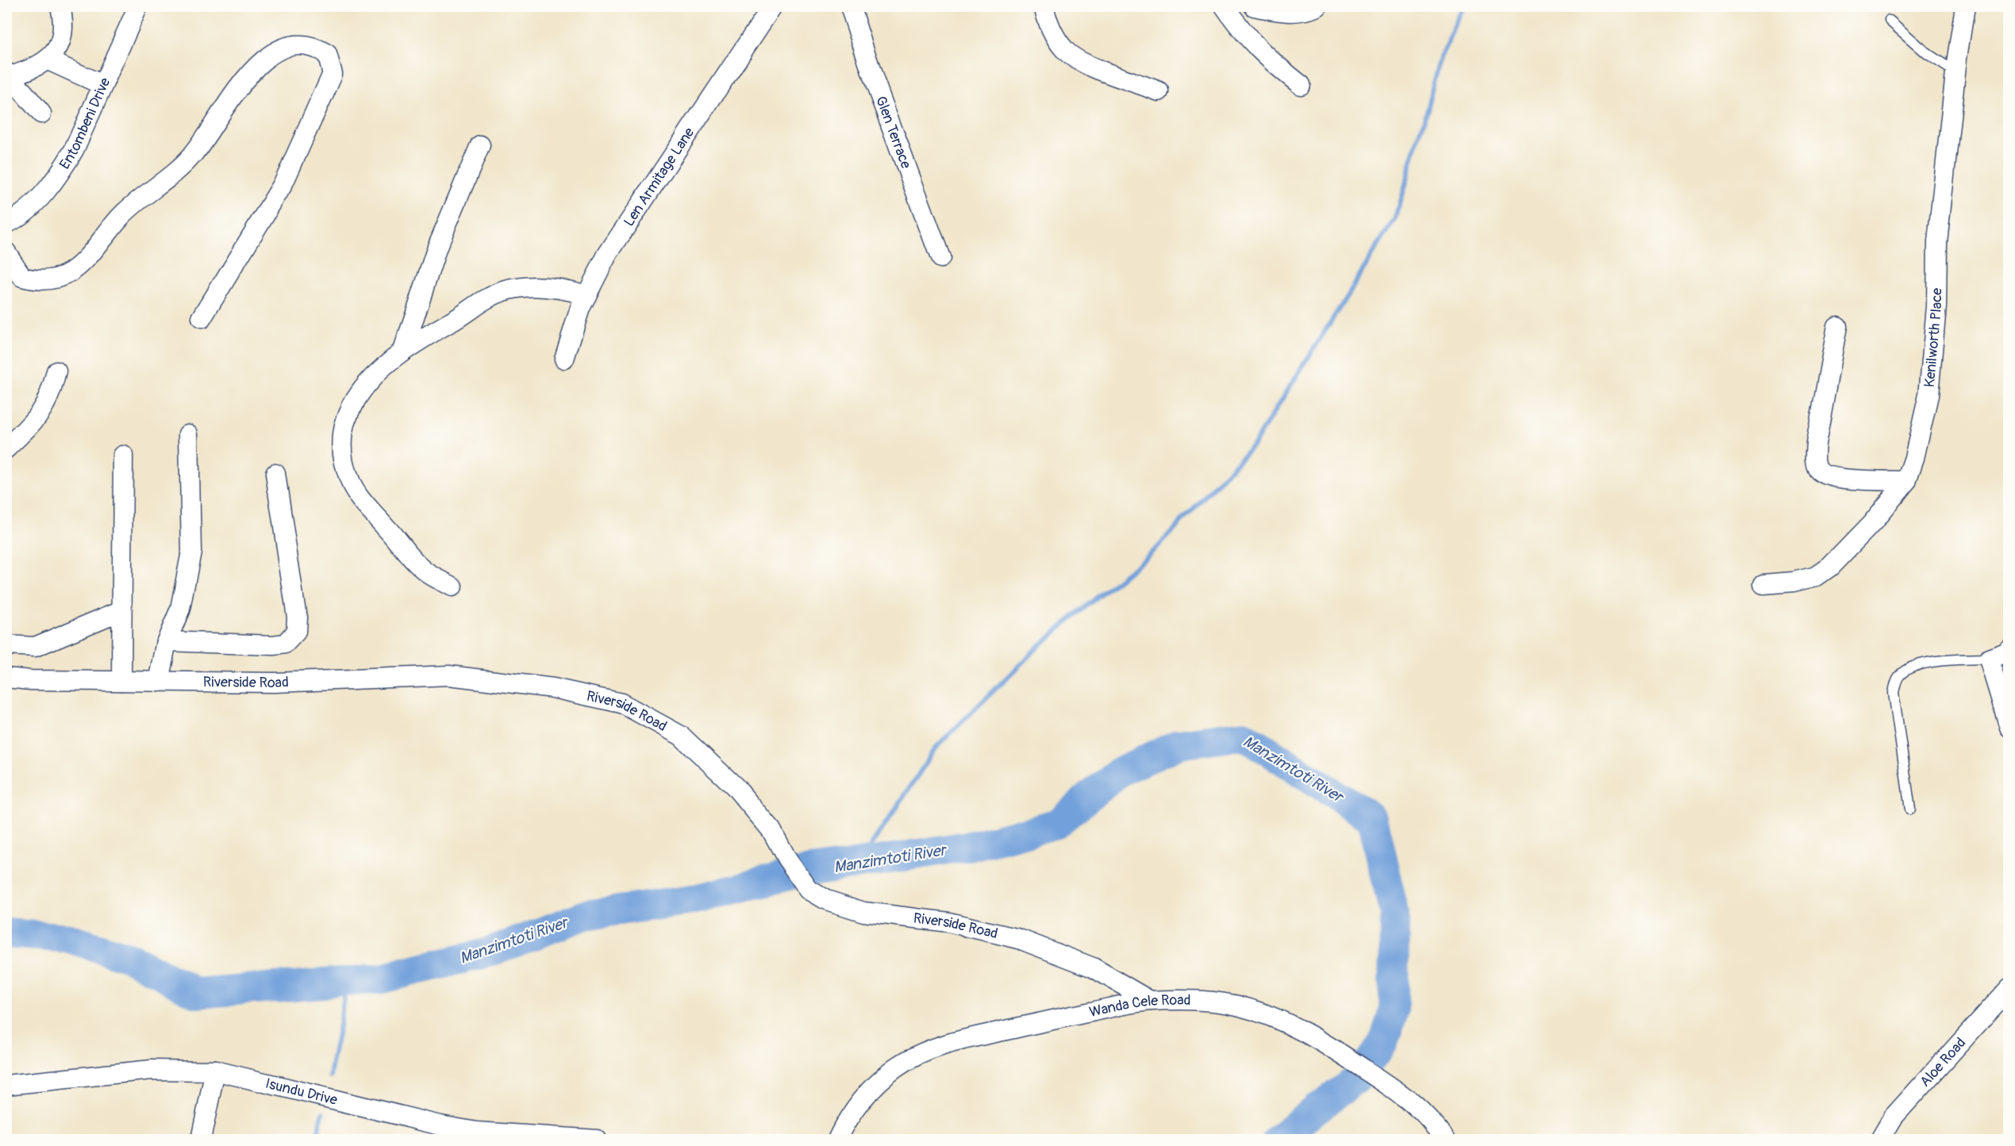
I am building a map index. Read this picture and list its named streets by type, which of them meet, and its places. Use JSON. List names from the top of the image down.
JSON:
{
  "streets": {
    "street": [
      "Entombeni Drive",
      "Glen Terrace",
      "Len Armitage Lane",
      "Kenilworth Place",
      "Riverside Road",
      "Wanda Cele Road",
      "Aloe Road",
      "Isundu Drive"
    ]
  },
  "crossings": [
    ["Riverside Road", "Wanda Cele Road"]
  ],
  "water": ["Manzimtoti River"]
}
